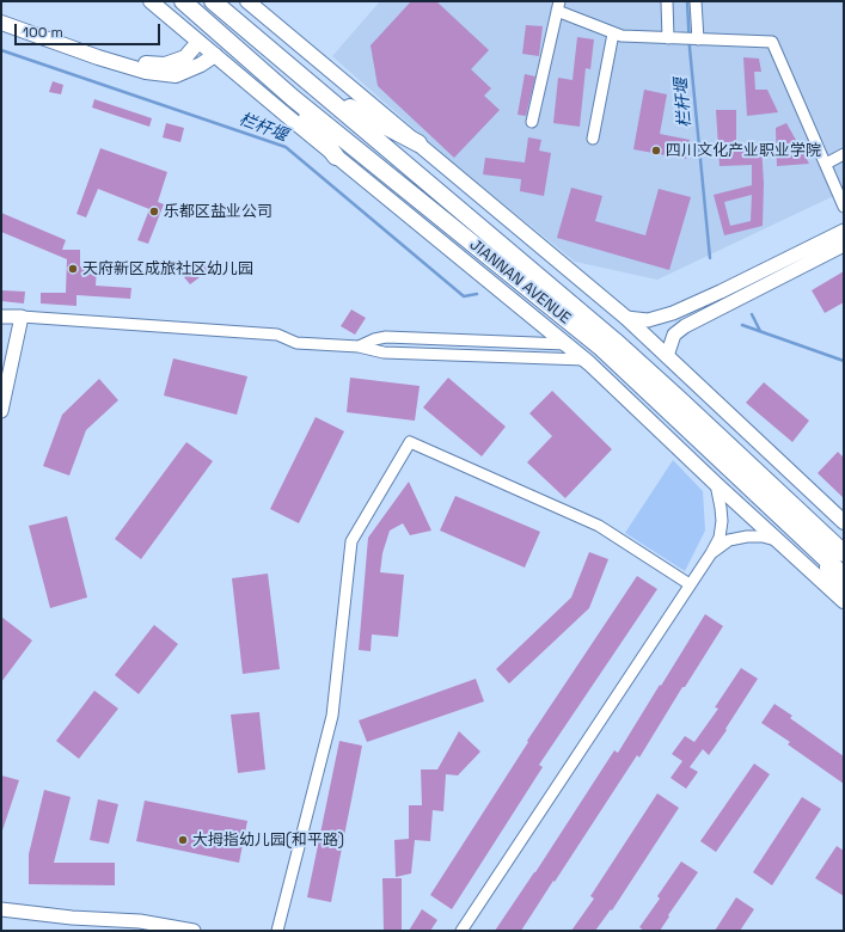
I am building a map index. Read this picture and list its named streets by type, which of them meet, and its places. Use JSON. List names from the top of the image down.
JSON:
{
  "streets": {
    "highway": ["JIANNAN AVENUE"]
  },
  "water": ["栏杆堰"],
  "places": [
    "四川文化产业职业学院",
    "乐都区盐业公司",
    "天府新区成旅社区幼儿园",
    "大拇指幼儿园(和平路)"
  ],
  "scale_bar": "100 m"
}
